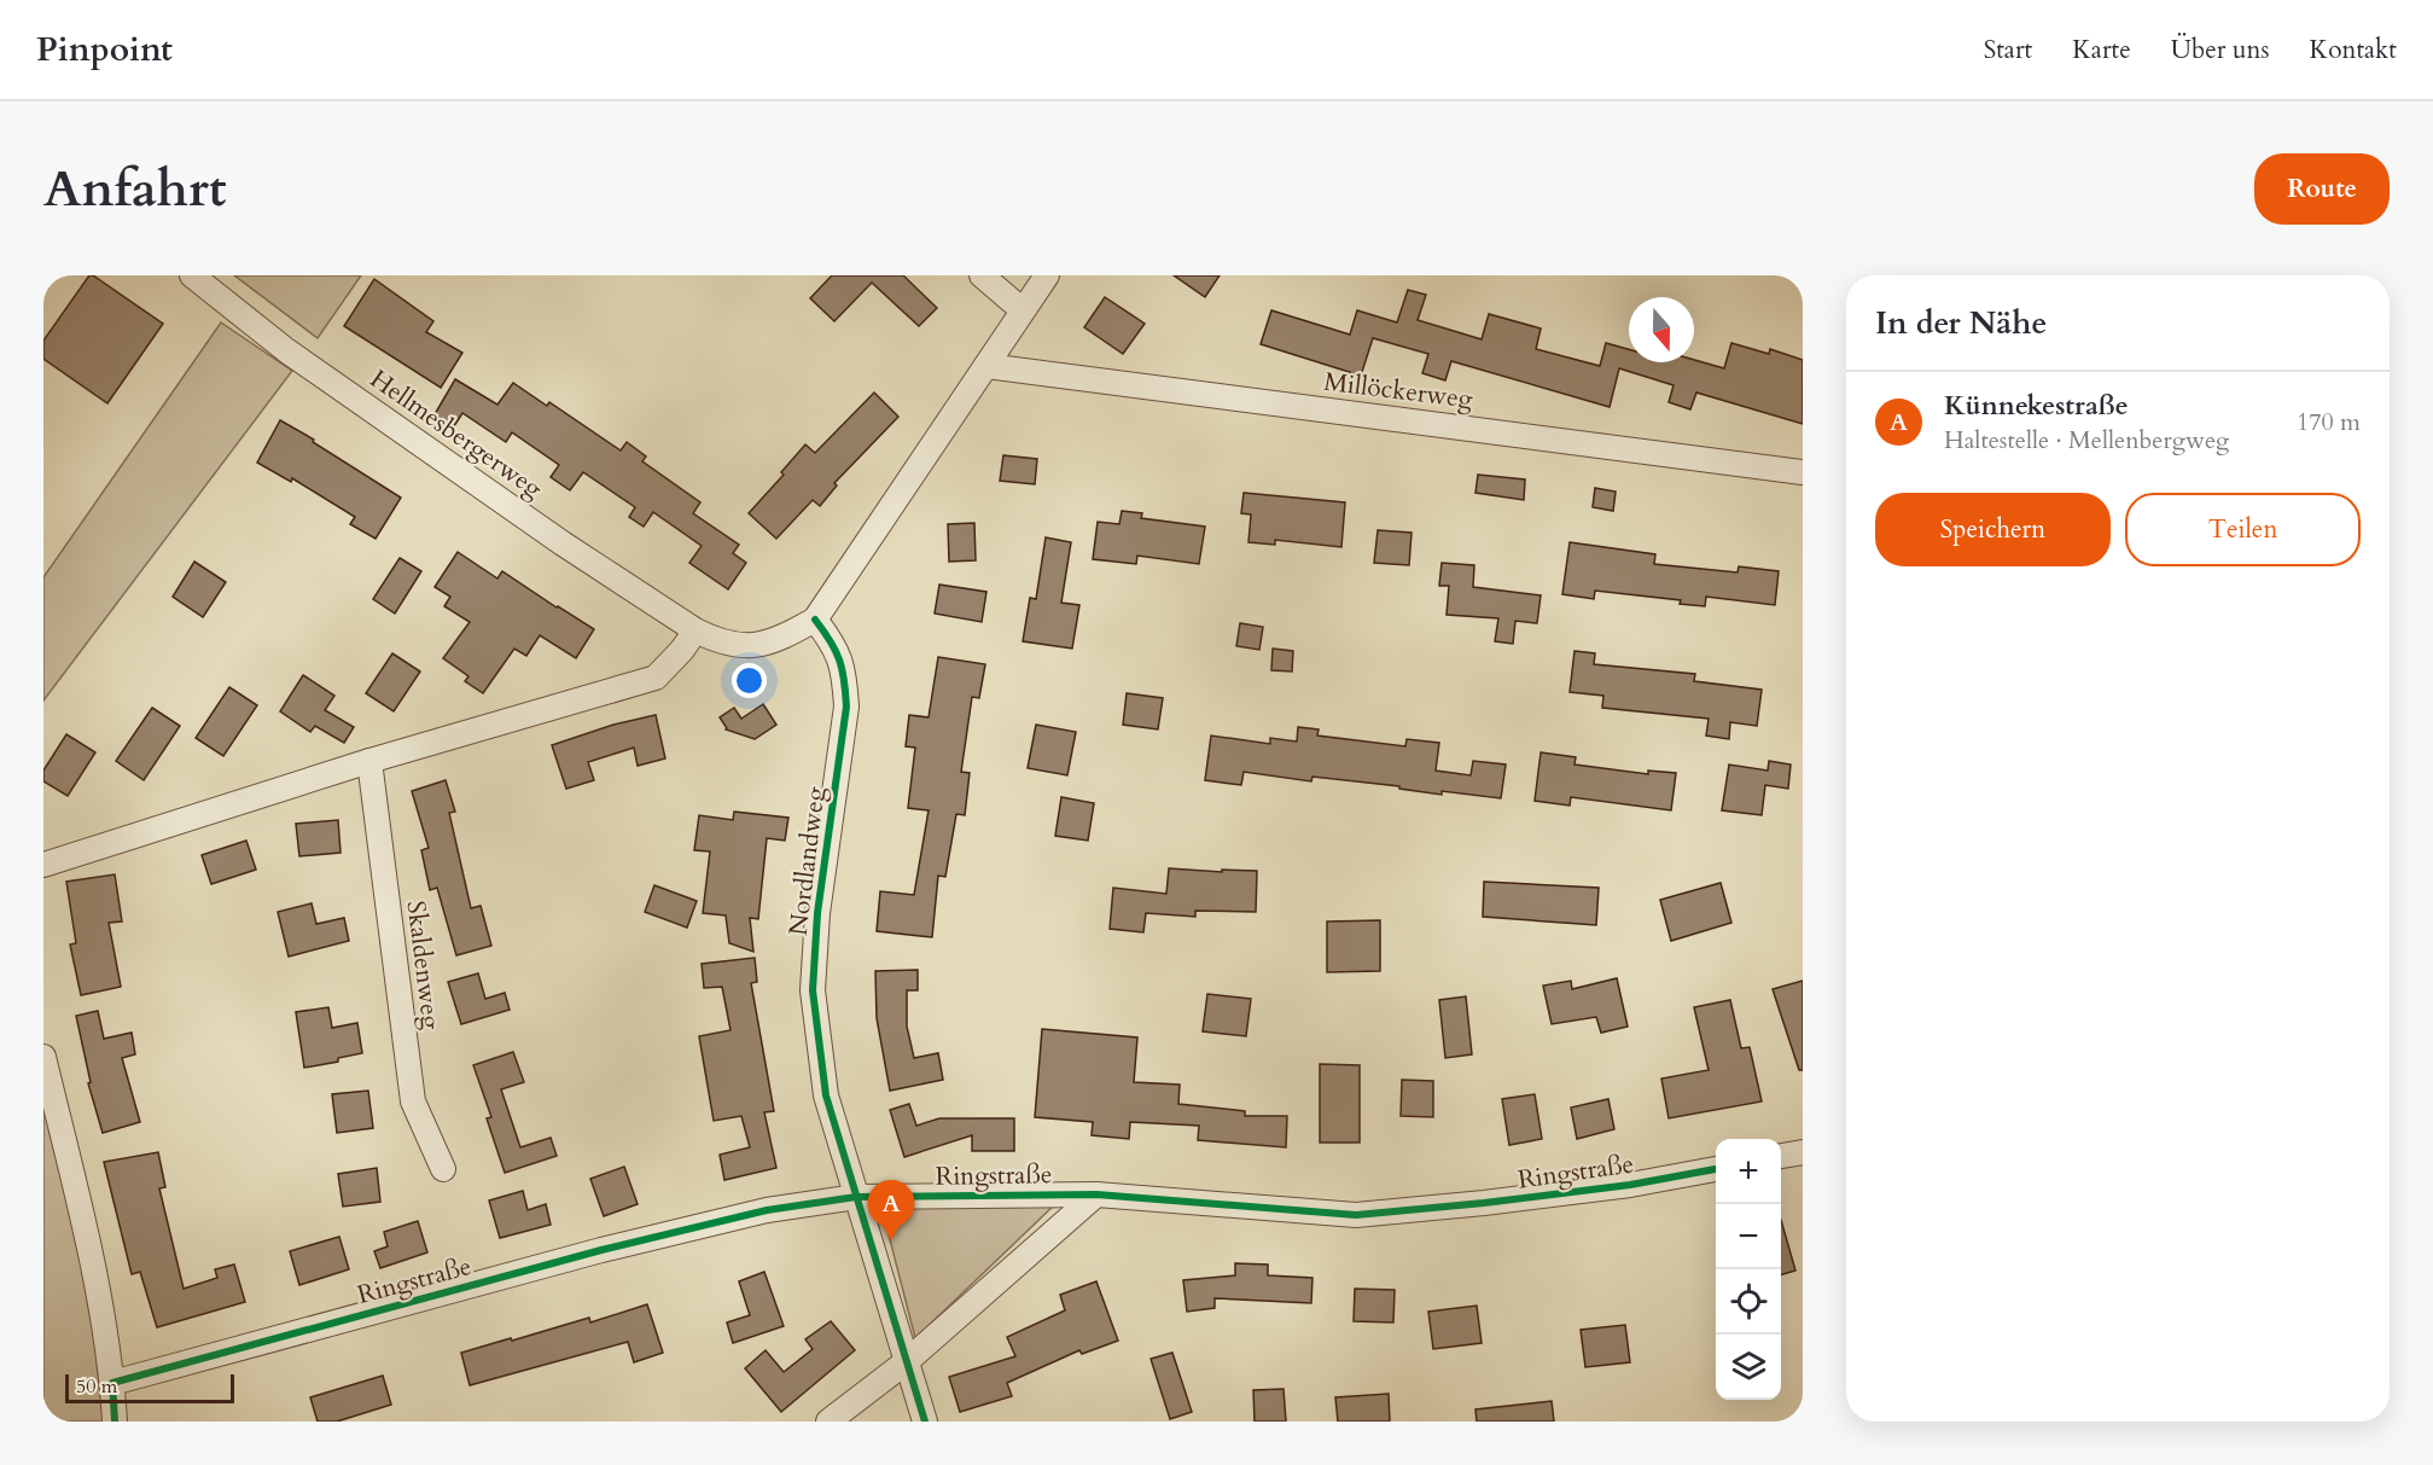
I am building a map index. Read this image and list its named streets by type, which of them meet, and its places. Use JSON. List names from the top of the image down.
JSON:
{
  "streets": {
    "street": [
      "Millöckerweg",
      "Hellmesbergerweg",
      "Nordlandweg",
      "Skaldenweg",
      "Ringstraße"
    ]
  },
  "crossings": [
    ["Nordlandweg", "Ringstraße"]
  ],
  "scale_bar": "50 m",
  "north": "bottom",
  "page": {
    "header": "Pinpoint",
    "nav": [
      "Start",
      "Karte",
      "Über uns",
      "Kontakt"
    ],
    "buttons": [
      "Route",
      ["Speichern", "Teilen"]
    ],
    "title": "Anfahrt",
    "heading": "In der Nähe",
    "list": [
      {
        "mark": "A",
        "name": "Künnekestraße",
        "note": "Haltestelle · Mellenbergweg",
        "value": "170 m"
      }
    ],
    "map_buttons": ["+", "−"],
    "pins": "A",
    "scale": "50 m"
  }
}
